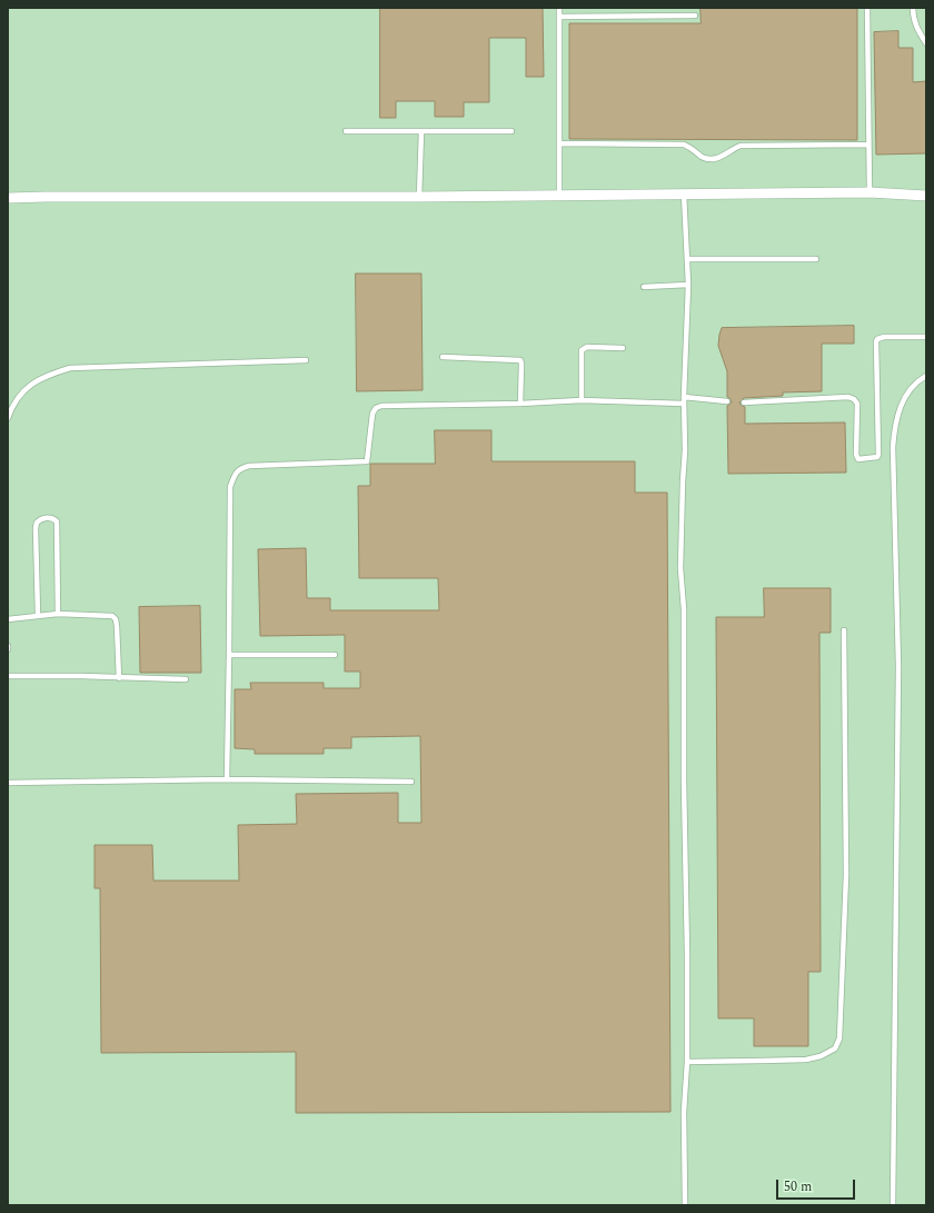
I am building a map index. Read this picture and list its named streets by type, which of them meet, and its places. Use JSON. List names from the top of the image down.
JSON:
{
  "scale_bar": "50 m"
}
